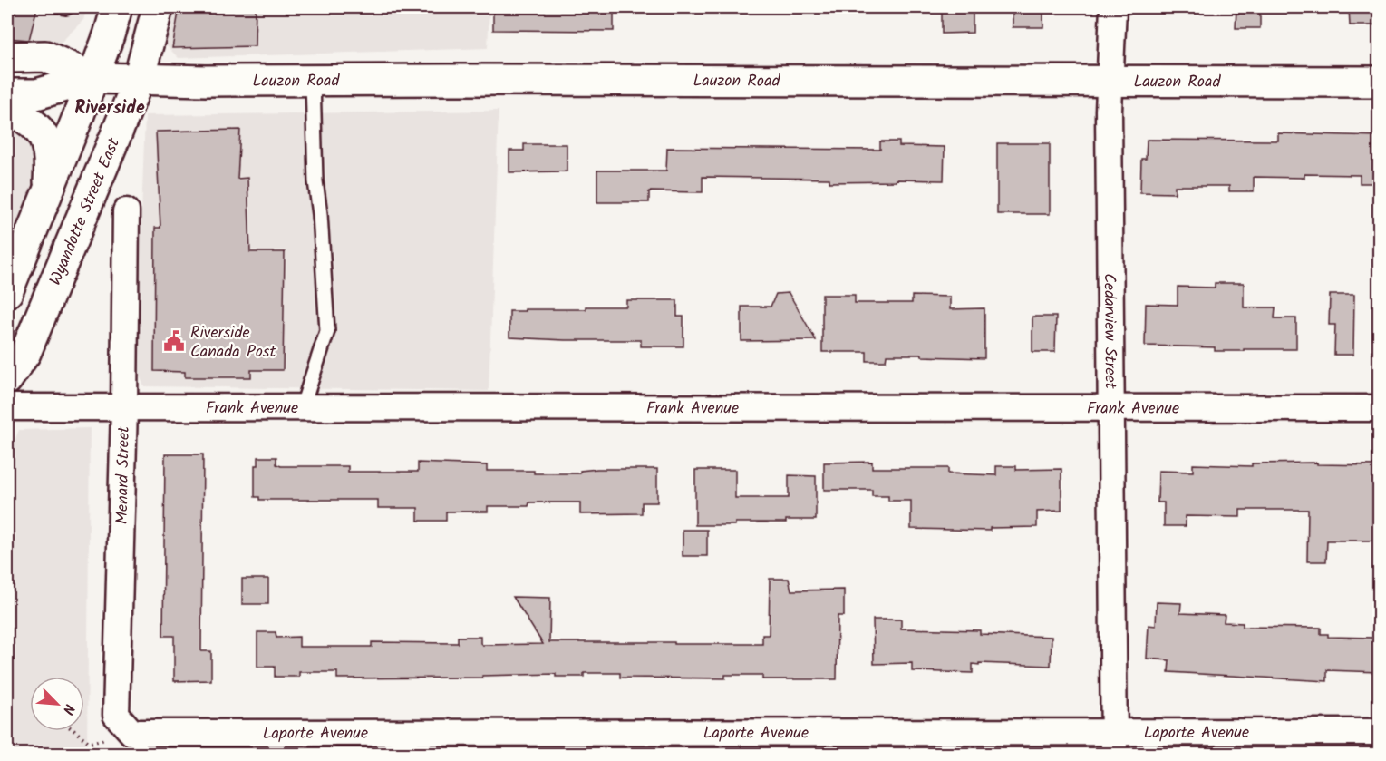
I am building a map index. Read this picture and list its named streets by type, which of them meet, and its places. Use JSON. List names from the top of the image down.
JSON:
{
  "streets": {
    "street": [
      "Lauzon Road",
      "Wyandotte Street East",
      "Cedarview Street",
      "Frank Avenue",
      "Menard Street",
      "Laporte Avenue"
    ]
  },
  "crossings": [
    ["Lauzon Road", "Wyandotte Street East"],
    ["Lauzon Road", "Cedarview Street"],
    ["Cedarview Street", "Frank Avenue"],
    ["Cedarview Street", "Laporte Avenue"],
    ["Frank Avenue", "Menard Street"],
    ["Menard Street", "Laporte Avenue"]
  ],
  "districts": ["Riverside"],
  "places": {
    "public building": ["Riverside Canada Post"]
  },
  "north": "bottom right"
}
